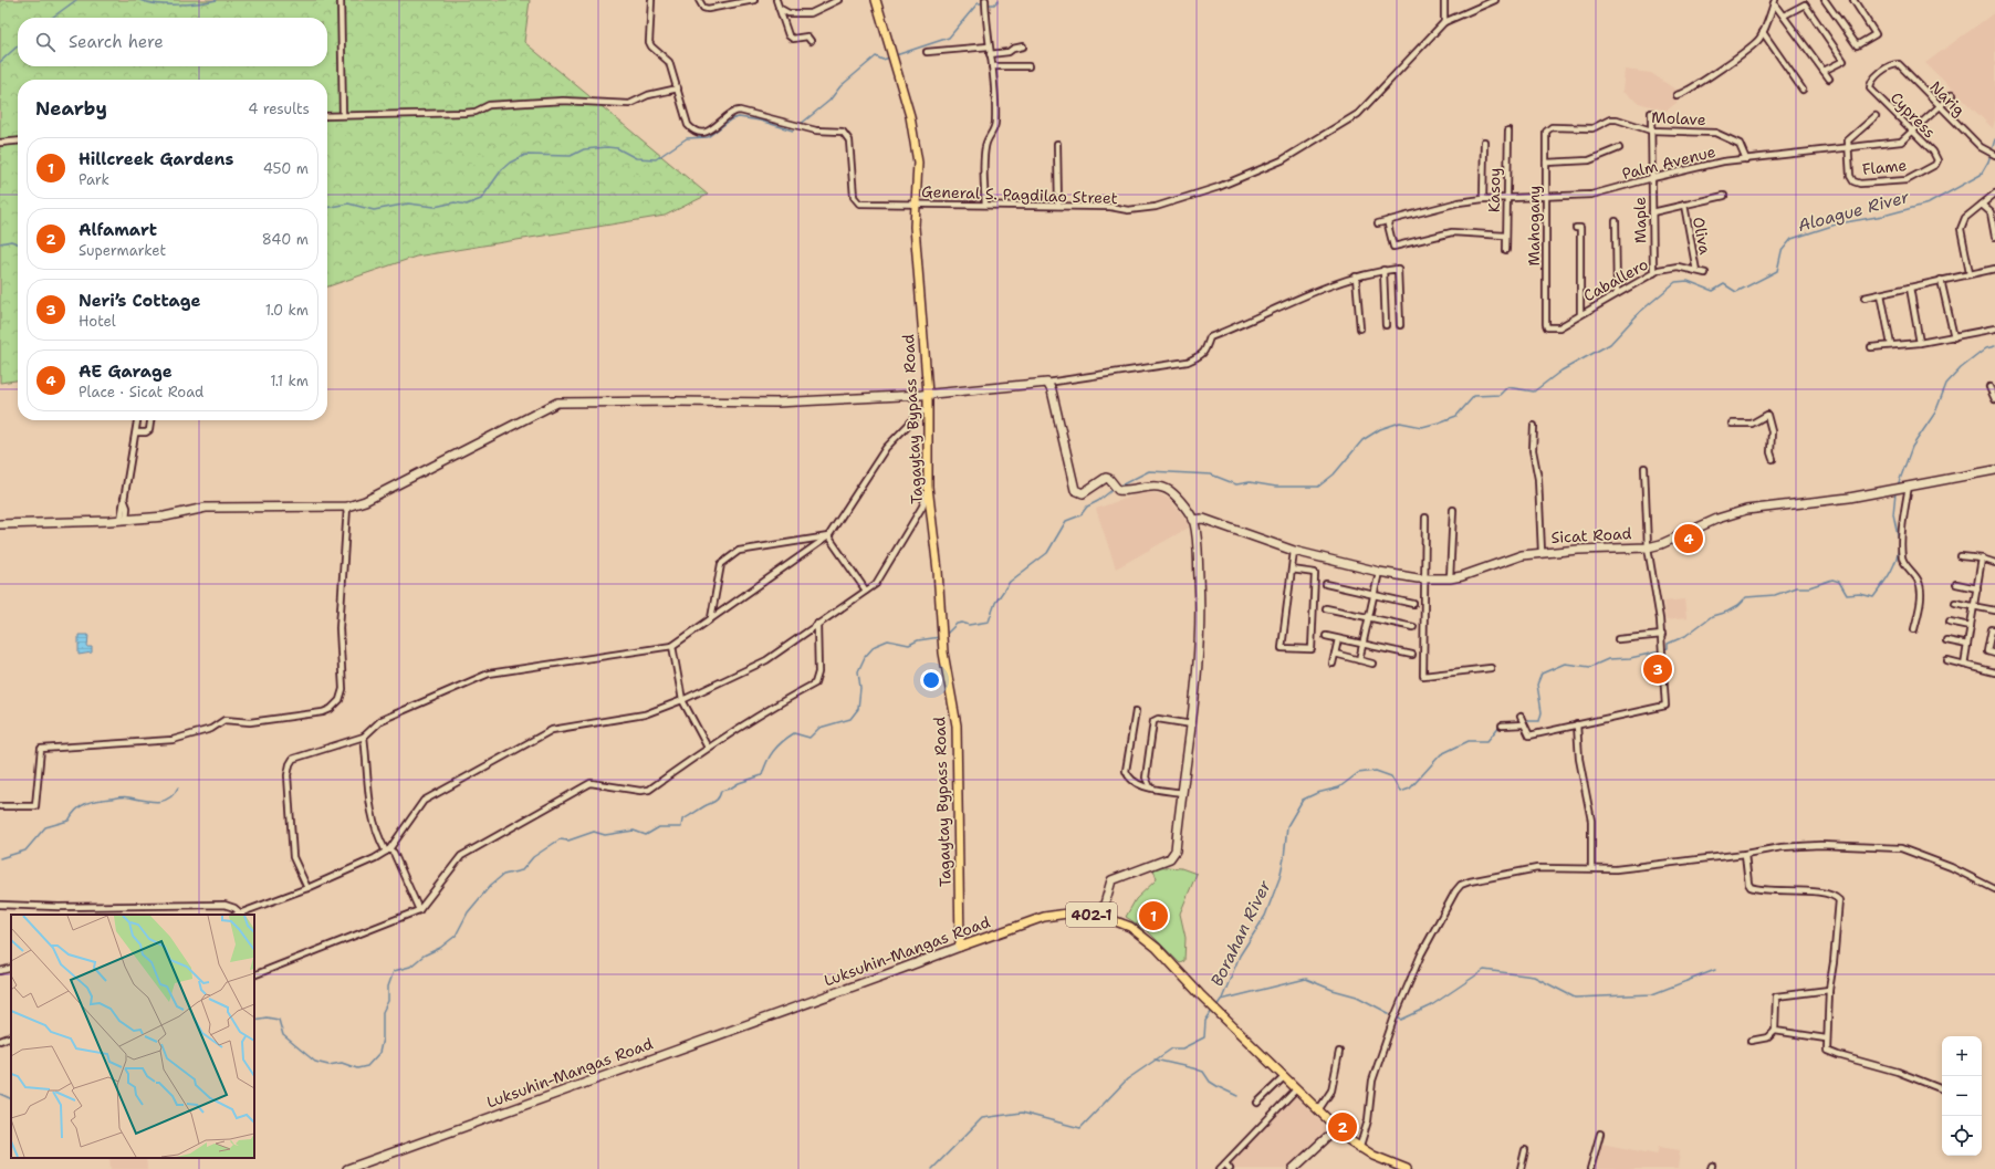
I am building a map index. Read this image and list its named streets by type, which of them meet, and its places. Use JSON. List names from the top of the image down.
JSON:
{
  "streets": {
    "main road": ["Tagaytay Bypass Road", "402-1", "Luksuhin-Mangas Road"],
    "street": [
      "Narig",
      "Cypress",
      "Molave",
      "Palm Avenue",
      "Flame",
      "Kasoy",
      "General S. Pagdilao Street",
      "Maple",
      "Mahogany",
      "Oliva",
      "Caballero",
      "Sicat Road"
    ]
  },
  "crossings": [
    ["Narig", "Cypress"],
    ["Narig", "Palm Avenue"],
    ["Cypress", "Palm Avenue"],
    ["Cypress", "Flame"],
    ["Molave", "Palm Avenue"],
    ["Molave", "Maple"],
    ["Molave", "Mahogany"],
    ["Palm Avenue", "Flame"],
    ["Palm Avenue", "Kasoy"],
    ["Palm Avenue", "Maple"],
    ["Palm Avenue", "Mahogany"],
    ["General S. Pagdilao Street", "Tagaytay Bypass Road"],
    ["Maple", "Caballero"],
    ["Mahogany", "Caballero"],
    ["Oliva", "Caballero"],
    ["Tagaytay Bypass Road", "Luksuhin-Mangas Road"]
  ],
  "water": ["Aloague River", "Borahan River"],
  "page": {
    "search": "Search here",
    "heading": ["Nearby", "4 results"],
    "list": [
      {
        "mark": "1",
        "name": "Hillcreek Gardens",
        "note": "Park",
        "value": "450 m"
      },
      {
        "mark": "2",
        "name": "Alfamart",
        "note": "Supermarket",
        "value": "840 m"
      },
      {
        "mark": "3",
        "name": "Neri’s Cottage",
        "note": "Hotel",
        "value": "1.0 km"
      },
      {
        "mark": "4",
        "name": "AE Garage",
        "note": "Place · Sicat Road",
        "value": "1.1 km"
      }
    ],
    "pins": [
      "4",
      "3",
      "1",
      "2"
    ],
    "map_buttons": ["+", "−"]
  }
}
